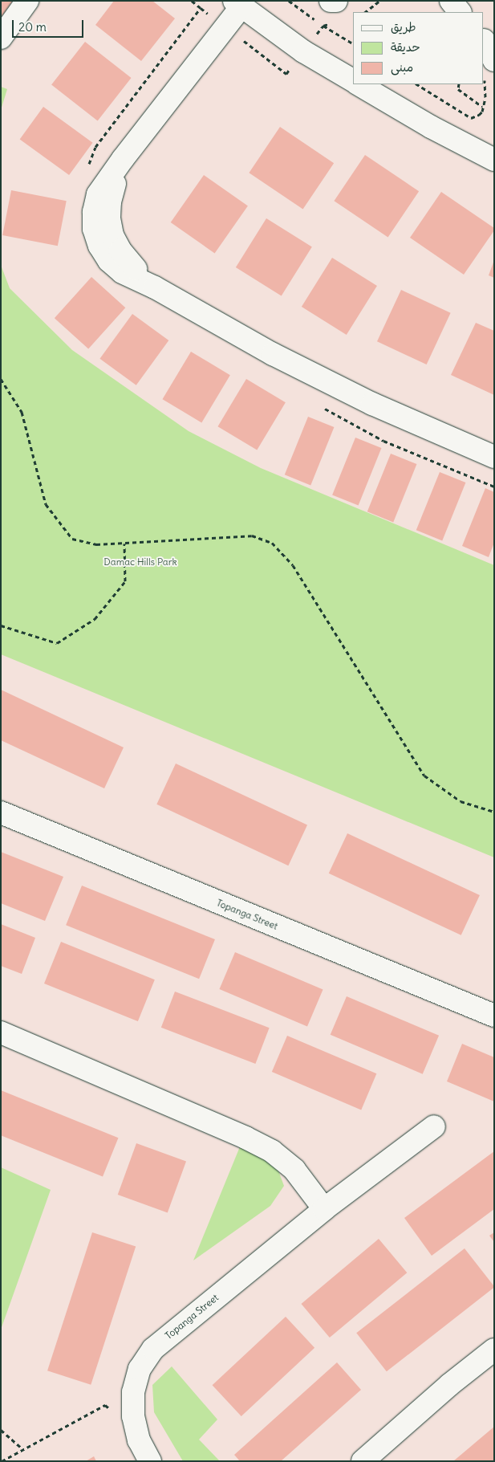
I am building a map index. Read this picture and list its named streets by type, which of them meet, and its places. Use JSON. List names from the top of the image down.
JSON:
{
  "streets": {
    "street": ["Topanga Street"]
  },
  "parks": ["Damac Hills Park"],
  "legend": ["طريق", "حديقة", "مبنى"],
  "scale_bar": "20 m"
}
